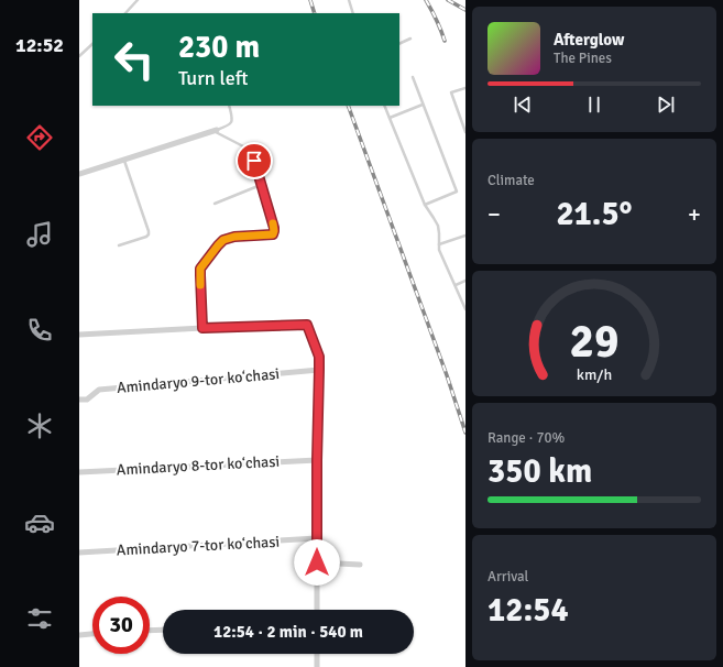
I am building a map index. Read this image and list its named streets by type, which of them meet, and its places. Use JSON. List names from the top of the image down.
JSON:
{
  "streets": {
    "street": ["Amindaryo 9-tor koʻchasi", "Amindaryo 8-tor koʻchasi", "Amindaryo 7-tor koʻchasi"]
  },
  "page": {
    "tabs": "12:52",
    "turn": ["230 m", "Turn left"],
    "song": ["Afterglow", "The Pines"],
    "tile": [
      "Climate",
      ["Range · 70%", "350 km"],
      ["Arrival", "12:54"]
    ],
    "heat": ["−", "21.5°", "+"],
    "limit": "30",
    "trip": "12:54 · 2 min · 540 m",
    "gauge": ["29", "km/h"]
  }
}
